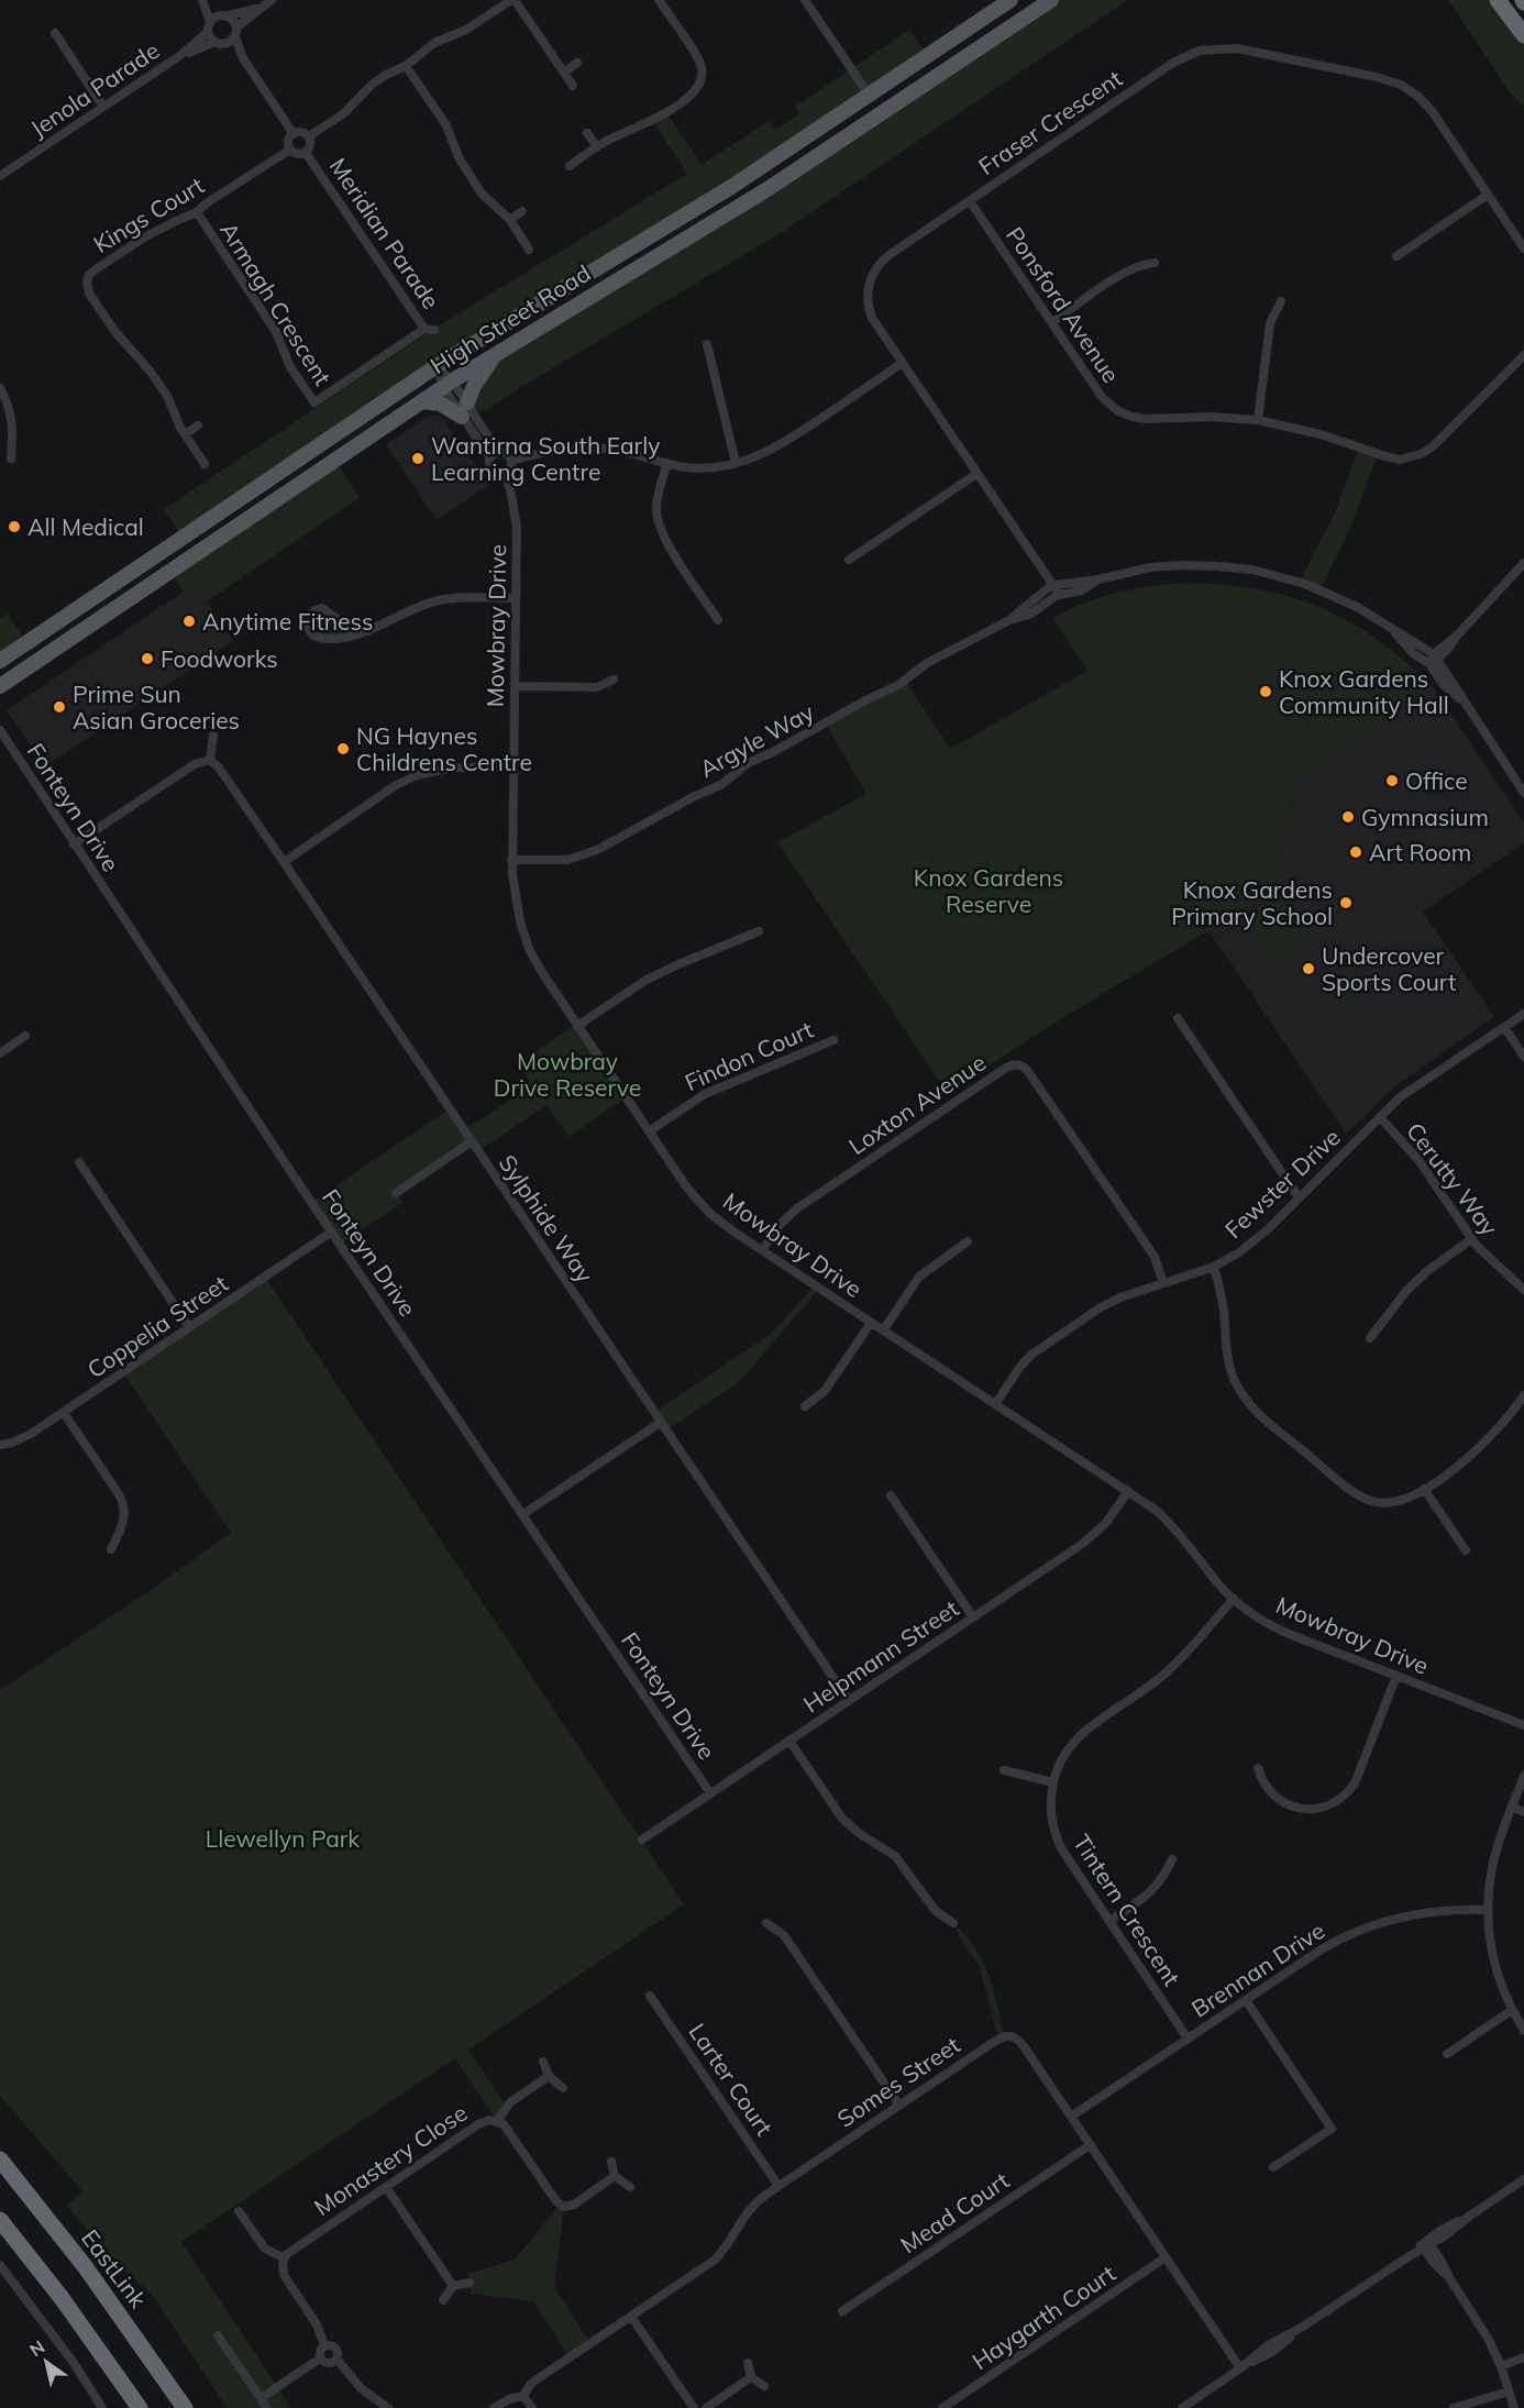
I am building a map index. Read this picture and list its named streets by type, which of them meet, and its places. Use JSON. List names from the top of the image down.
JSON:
{
  "streets": {
    "highway": ["EastLink"],
    "main road": ["High Street Road"],
    "street": [
      "Jenola Parade",
      "Fraser Crescent",
      "Kings Court",
      "Meridian Parade",
      "Armagh Crescent",
      "Ponsford Avenue",
      "Mowbray Drive",
      "Argyle Way",
      "Fonteyn Drive",
      "Findon Court",
      "Loxton Avenue",
      "Cerutty Way",
      "Fewster Drive",
      "Sylphide Way",
      "Coppelia Street",
      "Helpmann Street",
      "Tintern Crescent",
      "Brennan Drive",
      "Larter Court",
      "Somes Street",
      "Monastery Close",
      "Mead Court",
      "Haygarth Court"
    ]
  },
  "crossings": [
    ["Fraser Crescent", "Ponsford Avenue"],
    ["Fraser Crescent", "Argyle Way"],
    ["Kings Court", "Meridian Parade"],
    ["Kings Court", "Armagh Crescent"],
    ["Meridian Parade", "Armagh Crescent"],
    ["Mowbray Drive", "Argyle Way"],
    ["Mowbray Drive", "Findon Court"],
    ["Mowbray Drive", "Loxton Avenue"],
    ["Mowbray Drive", "Fewster Drive"],
    ["Mowbray Drive", "Helpmann Street"],
    ["Mowbray Drive", "Tintern Crescent"],
    ["Fonteyn Drive", "Coppelia Street"],
    ["Fonteyn Drive", "Helpmann Street"],
    ["Loxton Avenue", "Fewster Drive"],
    ["Cerutty Way", "Fewster Drive"],
    ["Sylphide Way", "Helpmann Street"],
    ["Tintern Crescent", "Brennan Drive"],
    ["Brennan Drive", "Somes Street"],
    ["Larter Court", "Somes Street"],
    ["Somes Street", "Mead Court"],
    ["Somes Street", "Haygarth Court"]
  ],
  "parks": ["Knox Gardens Reserve", "Mowbray Drive Reserve", "Llewellyn Park"],
  "places": [
    "Wantirna South Early Learning Centre",
    "All Medical",
    "Anytime Fitness",
    "Foodworks",
    "Knox Gardens Community Hall",
    "Prime Sun Asian Groceries",
    "NG Haynes Childrens Centre",
    "Office",
    "Gymnasium",
    "Art Room",
    "Knox Gardens Primary School",
    "Undercover Sports Court"
  ],
  "north": "top left"
}
